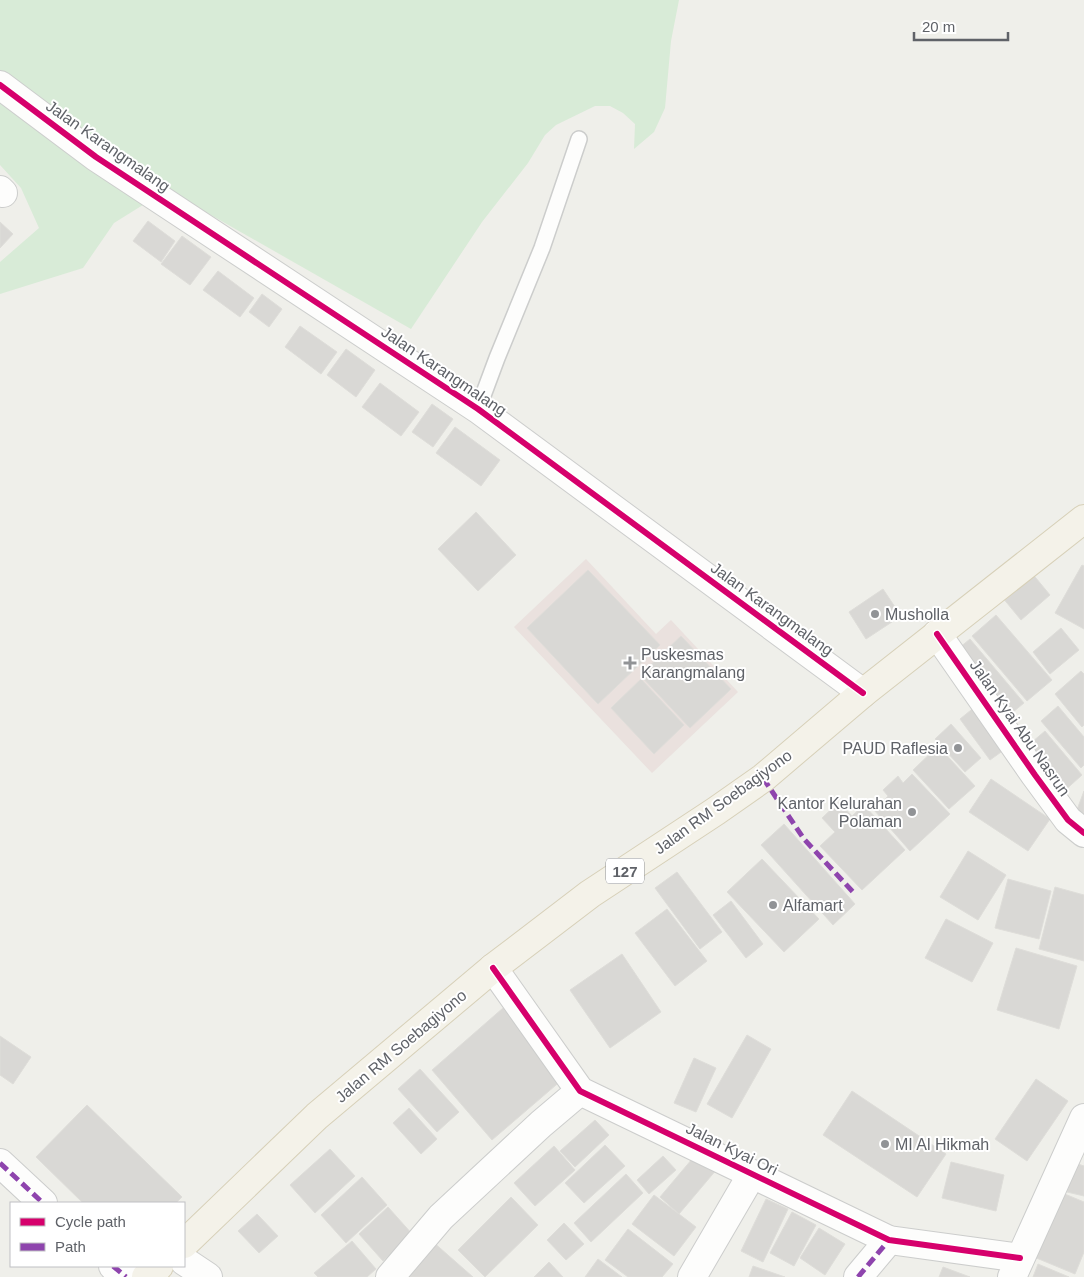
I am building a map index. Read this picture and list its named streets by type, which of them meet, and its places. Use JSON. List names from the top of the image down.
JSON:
{
  "streets": {
    "main road": ["Jalan RM Soebagiyono", "127"],
    "street": ["Jalan Karangmalang", "Jalan Kyai Abu Nasrun", "Jalan Kyai Ori"]
  },
  "crossings": [
    ["Jalan Karangmalang", "Jalan RM Soebagiyono"],
    ["Jalan Kyai Abu Nasrun", "Jalan RM Soebagiyono"],
    ["Jalan RM Soebagiyono", "Jalan Kyai Ori"]
  ],
  "places": {
    "other": [
      "Musholla",
      "PAUD Raflesia",
      "Kantor Kelurahan Polaman",
      "Alfamart",
      "MI Al Hikmah"
    ],
    "health": ["Puskesmas Karangmalang"]
  },
  "legend": ["Cycle path", "Path"],
  "scale_bar": "20 m"
}
